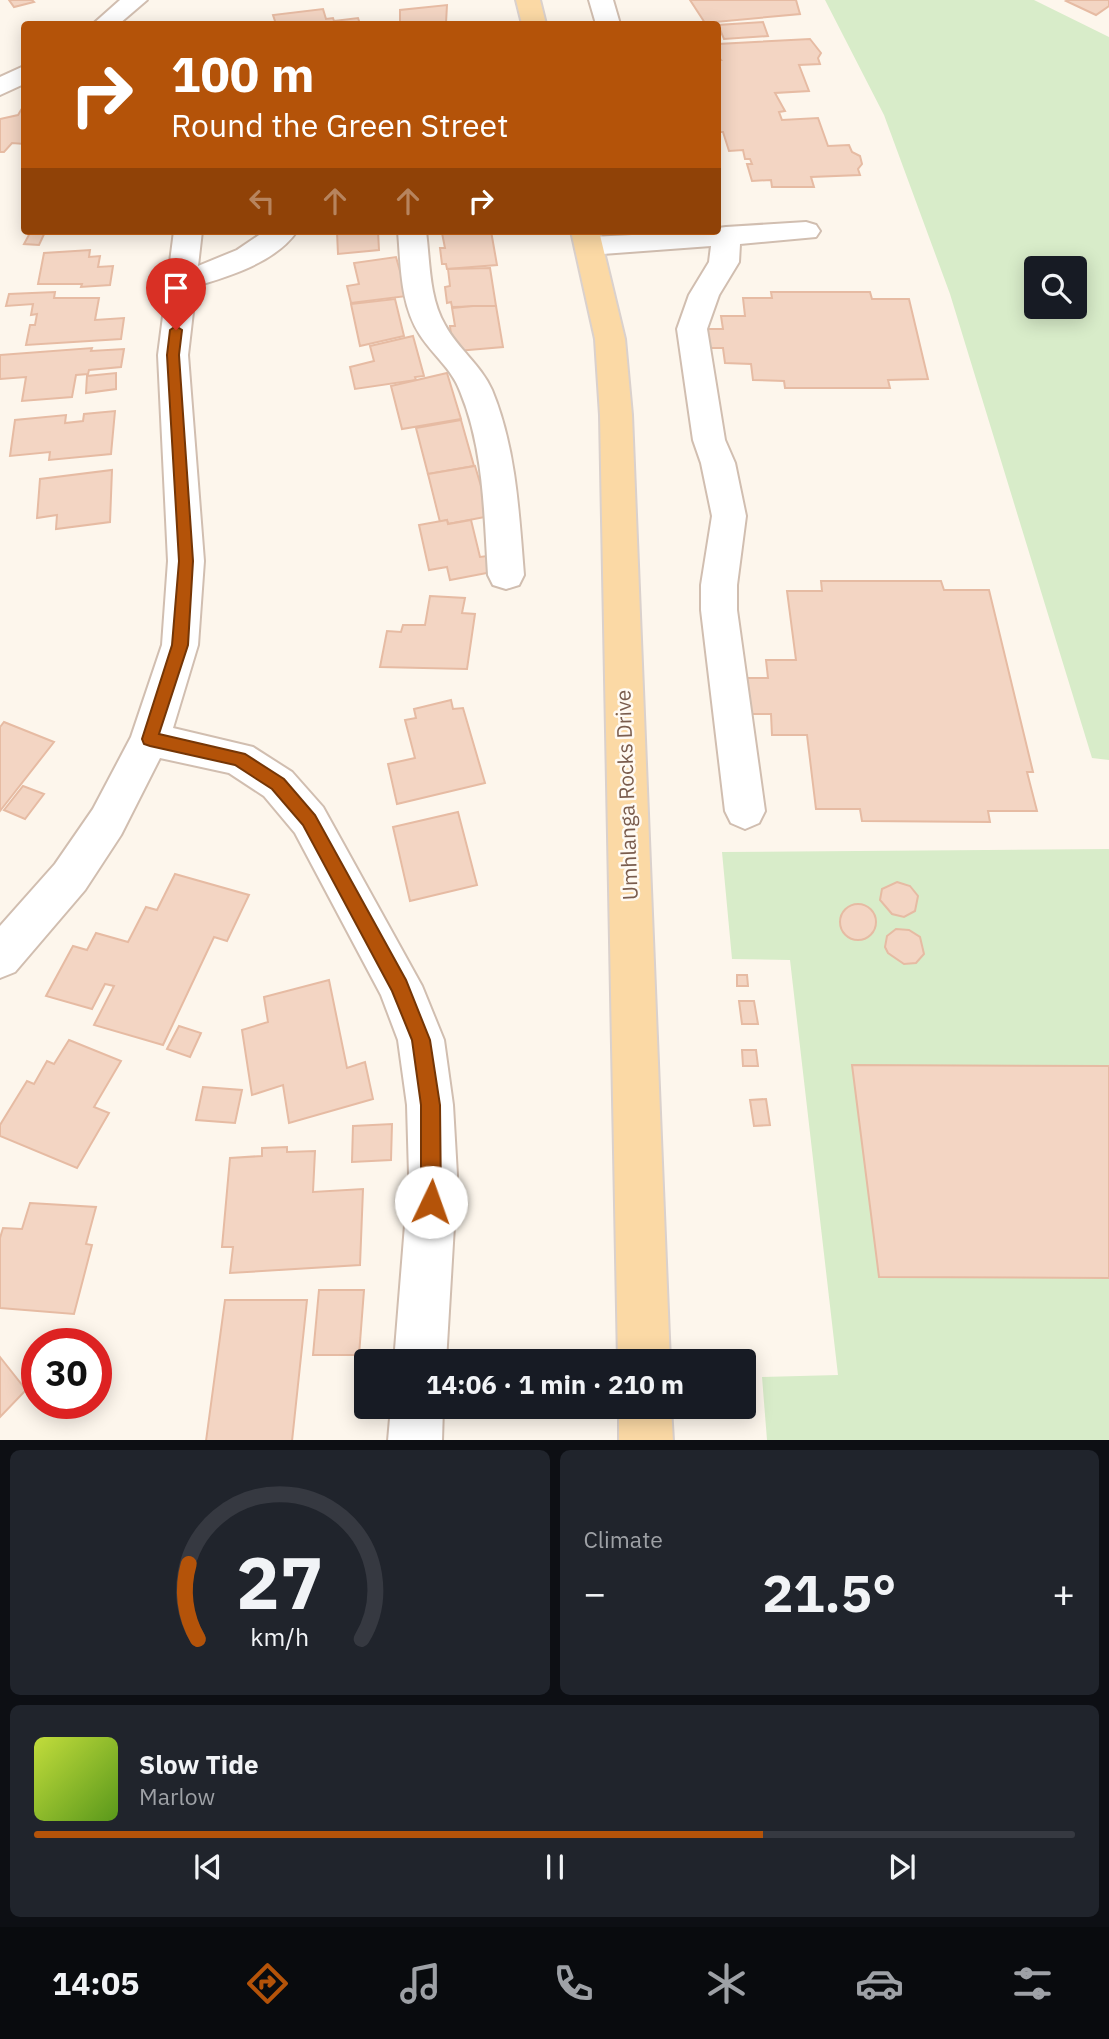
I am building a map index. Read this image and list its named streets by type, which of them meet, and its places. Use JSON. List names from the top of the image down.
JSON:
{
  "streets": {
    "main road": ["Umhlanga Rocks Drive"]
  },
  "page": {
    "turn": ["100 m", "Round the Green Street"],
    "limit": "30",
    "trip": "14:06 · 1 min · 210 m",
    "tile": "Climate",
    "heat": ["−", "21.5°", "+"],
    "song": ["Slow Tide", "Marlow"],
    "tabs": "14:05",
    "gauge": ["27", "km/h"]
  }
}
